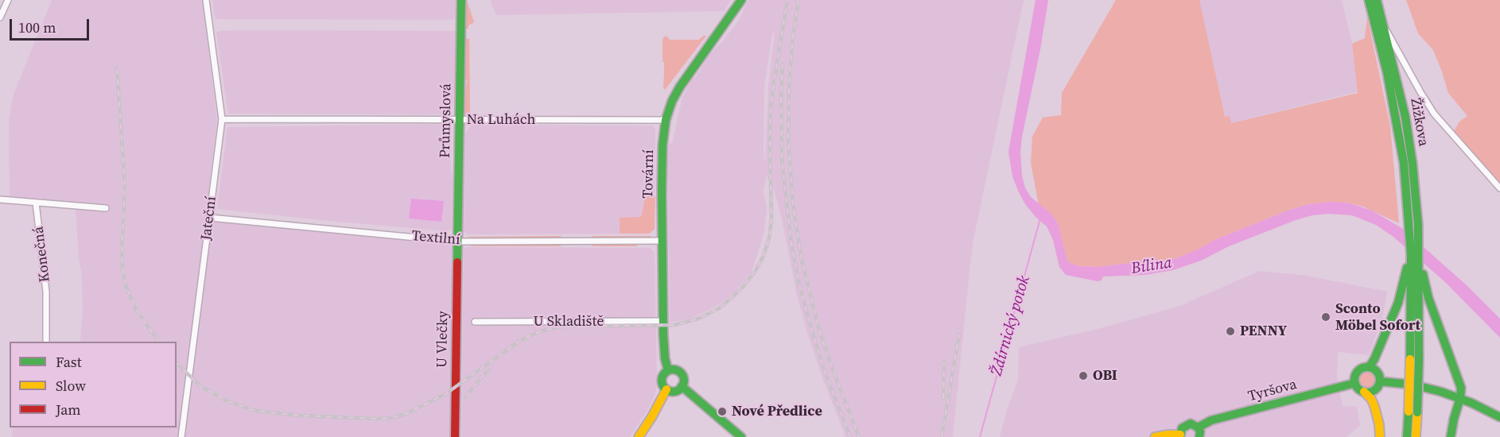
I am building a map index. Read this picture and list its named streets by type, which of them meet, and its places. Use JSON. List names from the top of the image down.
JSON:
{
  "streets": {
    "main road": [
      "Průmyslová",
      "Žižkova",
      "Tovární",
      "U Vlečky",
      "Tyršova"
    ],
    "street": [
      "Na Luhách",
      "Jateční",
      "Textilní",
      "Konečná",
      "U Skladiště"
    ]
  },
  "crossings": [
    ["Na Luhách", "Průmyslová"],
    ["Na Luhách", "Tovární"],
    ["Na Luhách", "Jateční"],
    ["Průmyslová", "Textilní"],
    ["Průmyslová", "U Vlečky"],
    ["Tovární", "Textilní"],
    ["Tovární", "U Skladiště"],
    ["Jateční", "Textilní"],
    ["Textilní", "U Vlečky"]
  ],
  "water": ["Bílina", "Ždírnický potok"],
  "places": [
    "Sconto Möbel Sofort",
    "PENNY",
    "OBI",
    "Nové Předlice"
  ],
  "legend": ["Fast", "Slow", "Jam"],
  "scale_bar": "100 m"
}
